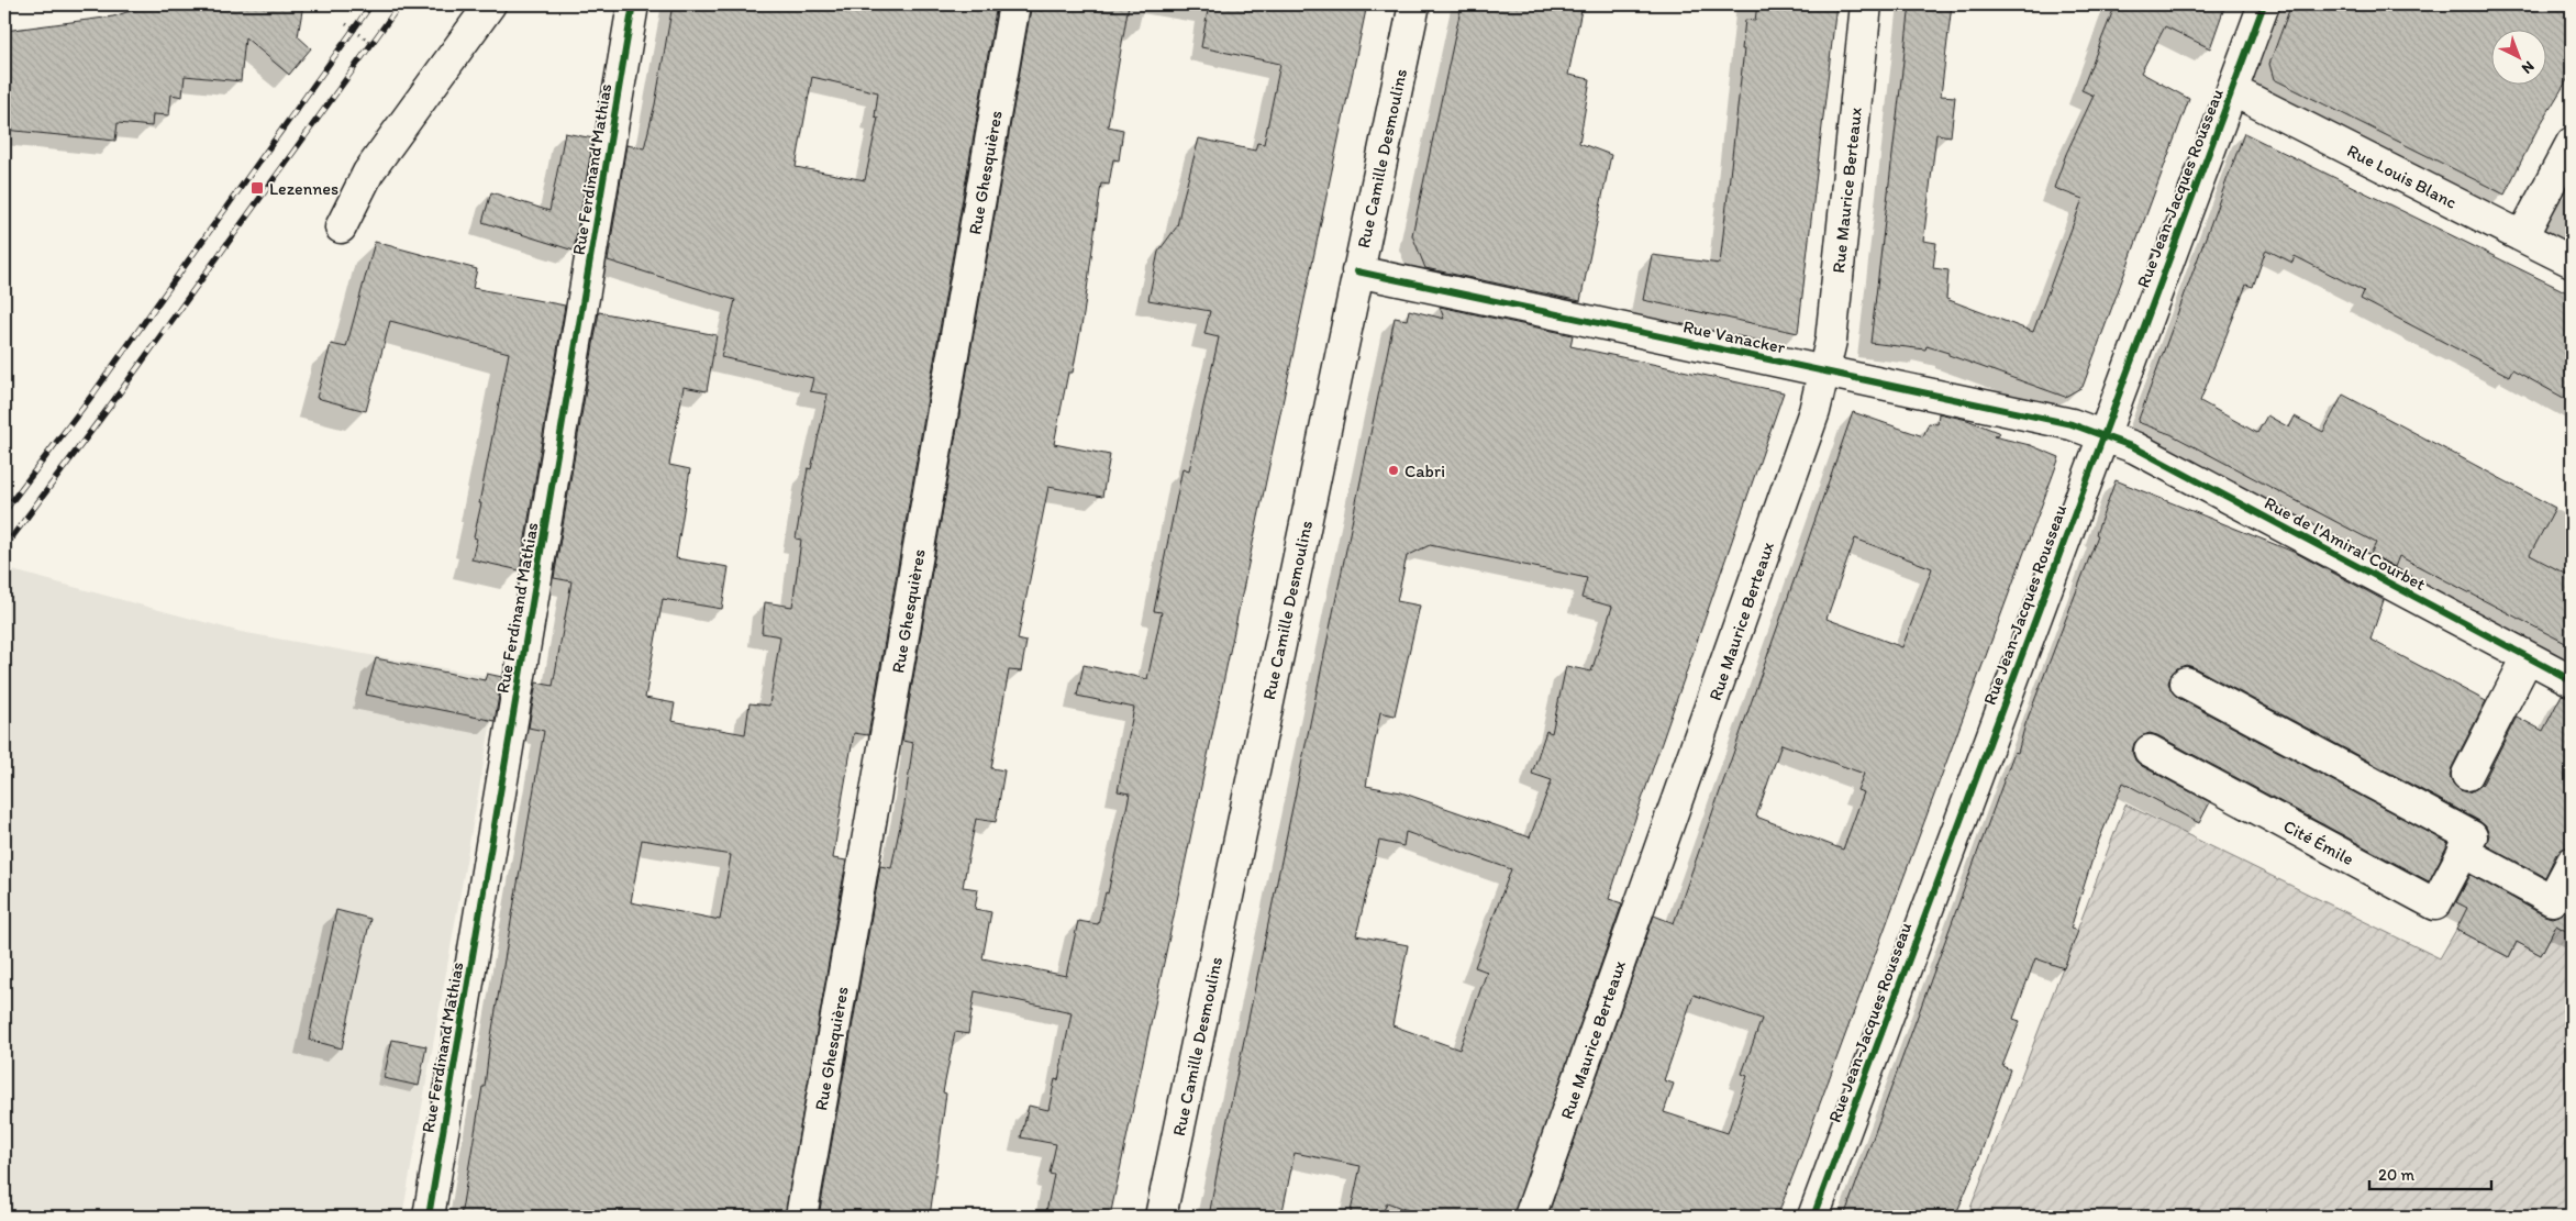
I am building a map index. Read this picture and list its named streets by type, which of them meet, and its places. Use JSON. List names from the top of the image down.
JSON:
{
  "streets": {
    "street": [
      "Rue Camille Desmoulins",
      "Rue Ferdinand Mathias",
      "Rue Ghesquières",
      "Rue Louis Blanc",
      "Rue Jean-Jacques Rousseau",
      "Rue Maurice Berteaux",
      "Rue Vanacker",
      "Rue de l'Amiral Courbet",
      "Cité Émile"
    ]
  },
  "crossings": [
    ["Rue Camille Desmoulins", "Rue Vanacker"],
    ["Rue Louis Blanc", "Rue Jean-Jacques Rousseau"],
    ["Rue Jean-Jacques Rousseau", "Rue Vanacker"],
    ["Rue Jean-Jacques Rousseau", "Rue de l'Amiral Courbet"],
    ["Rue Maurice Berteaux", "Rue Vanacker"],
    ["Rue Vanacker", "Rue de l'Amiral Courbet"]
  ],
  "places": {
    "transit": ["Lezennes"],
    "other": ["Cabri"]
  },
  "scale_bar": "20 m",
  "north": "bottom right"
}
